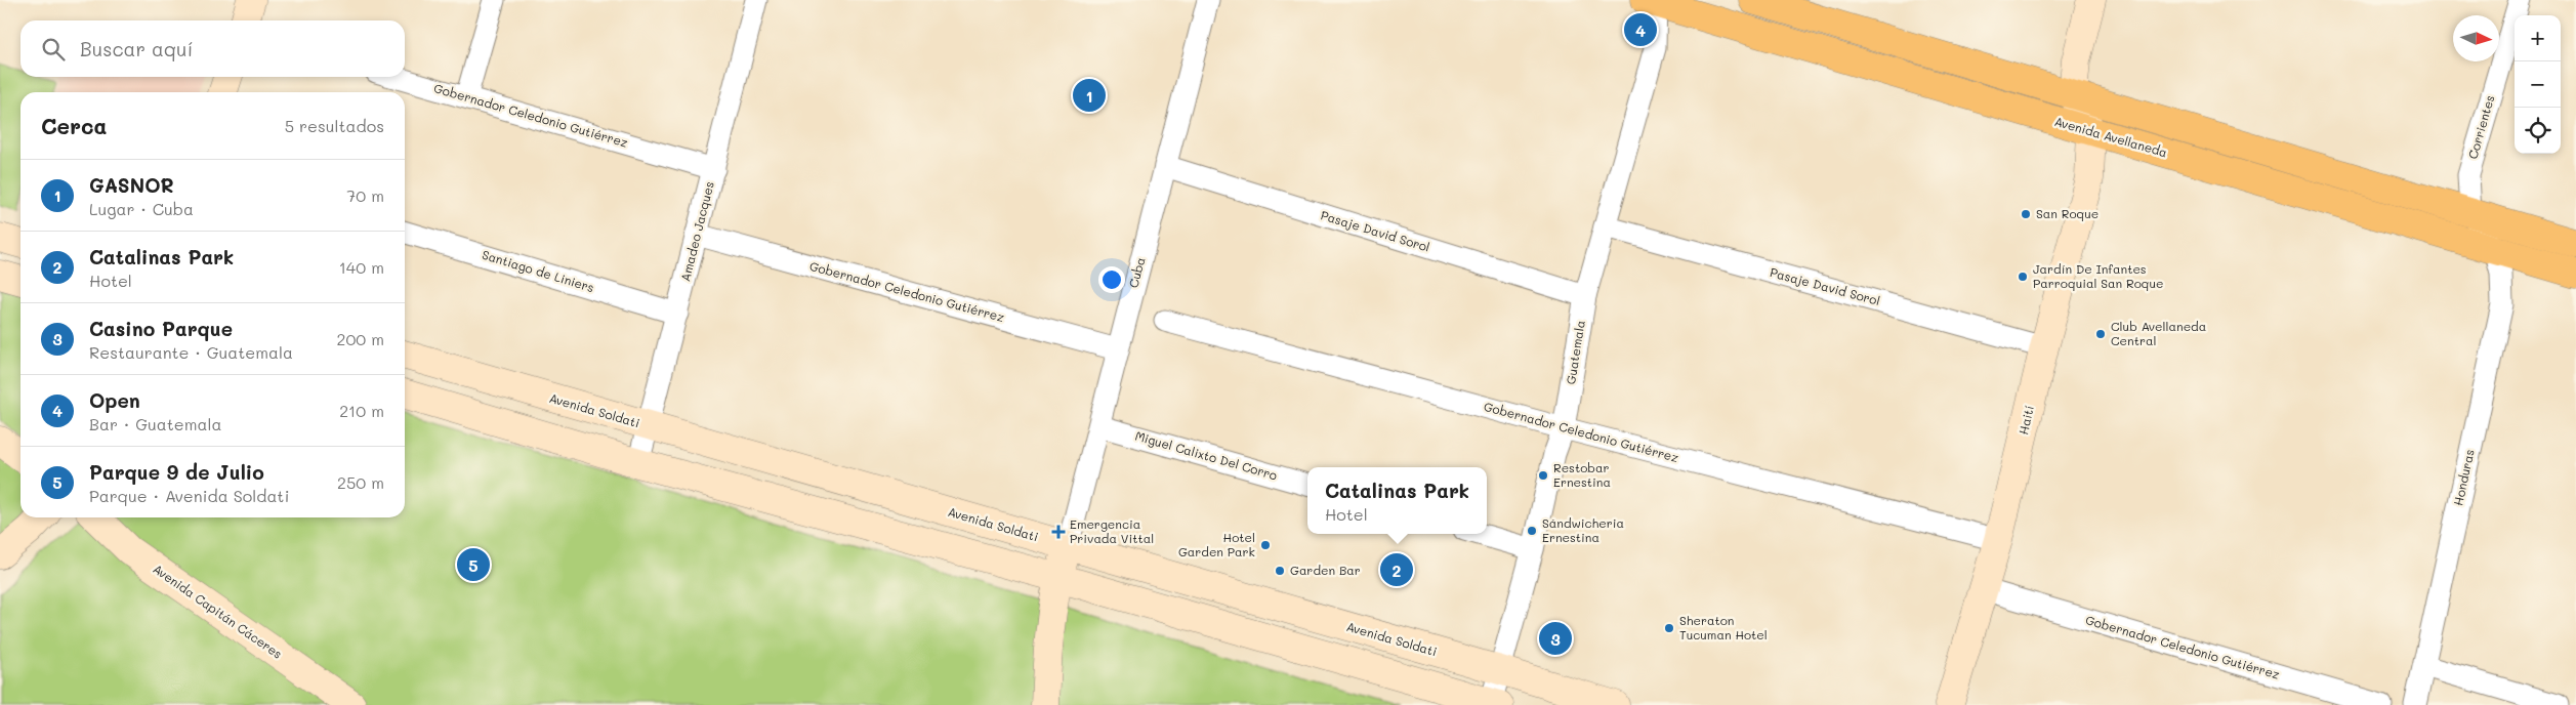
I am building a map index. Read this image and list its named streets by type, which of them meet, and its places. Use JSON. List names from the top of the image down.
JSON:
{
  "streets": {
    "main road": [
      "Avenida Avellaneda",
      "Avenida Soldati",
      "Haití",
      "Avenida Capitán Cáceres"
    ],
    "street": [
      "Gobernador Celedonio Gutiérrez",
      "Corrientes",
      "Amadeo Jacques",
      "Pasaje David Sorol",
      "Santiago de Liniers",
      "Cuba",
      "Guatemala",
      "Miguel Calixto Del Corro",
      "Honduras"
    ]
  },
  "crossings": [
    ["Gobernador Celedonio Gutiérrez", "Amadeo Jacques"],
    ["Gobernador Celedonio Gutiérrez", "Cuba"],
    ["Gobernador Celedonio Gutiérrez", "Guatemala"],
    ["Gobernador Celedonio Gutiérrez", "Haití"],
    ["Avenida Avellaneda", "Guatemala"],
    ["Avenida Avellaneda", "Haití"],
    ["Avenida Avellaneda", "Honduras"],
    ["Amadeo Jacques", "Santiago de Liniers"],
    ["Amadeo Jacques", "Avenida Soldati"],
    ["Pasaje David Sorol", "Cuba"],
    ["Pasaje David Sorol", "Guatemala"],
    ["Pasaje David Sorol", "Haití"],
    ["Cuba", "Avenida Soldati"],
    ["Cuba", "Miguel Calixto Del Corro"],
    ["Guatemala", "Avenida Soldati"]
  ],
  "places": {
    "other": [
      "San Roque",
      "Jardín De Infantes Parroquial San Roque",
      "Club Avellaneda Central",
      "Restobar Ernestina",
      "Sándwicheria Ernestina",
      "Hotel Garden Park",
      "Garden Bar",
      "Sheraton Tucuman Hotel"
    ],
    "health": ["Emergencia Privada Vittal"]
  },
  "north": "right",
  "page": {
    "pins": [
      "4",
      "1",
      "5",
      "2",
      "3"
    ],
    "map_buttons": ["+", "−"],
    "search": "Buscar aquí",
    "heading": ["Cerca", "5 resultados"],
    "list": [
      {
        "mark": "1",
        "name": "GASNOR",
        "note": "Lugar · Cuba",
        "value": "70 m"
      },
      {
        "mark": "2",
        "name": "Catalinas Park",
        "note": "Hotel",
        "value": "140 m"
      },
      {
        "mark": "3",
        "name": "Casino Parque",
        "note": "Restaurante · Guatemala",
        "value": "200 m"
      },
      {
        "mark": "4",
        "name": "Open",
        "note": "Bar · Guatemala",
        "value": "210 m"
      },
      {
        "mark": "5",
        "name": "Parque 9 de Julio",
        "note": "Parque · Avenida Soldati",
        "value": "250 m"
      }
    ],
    "popup": ["Catalinas Park", "Hotel"]
  }
}
